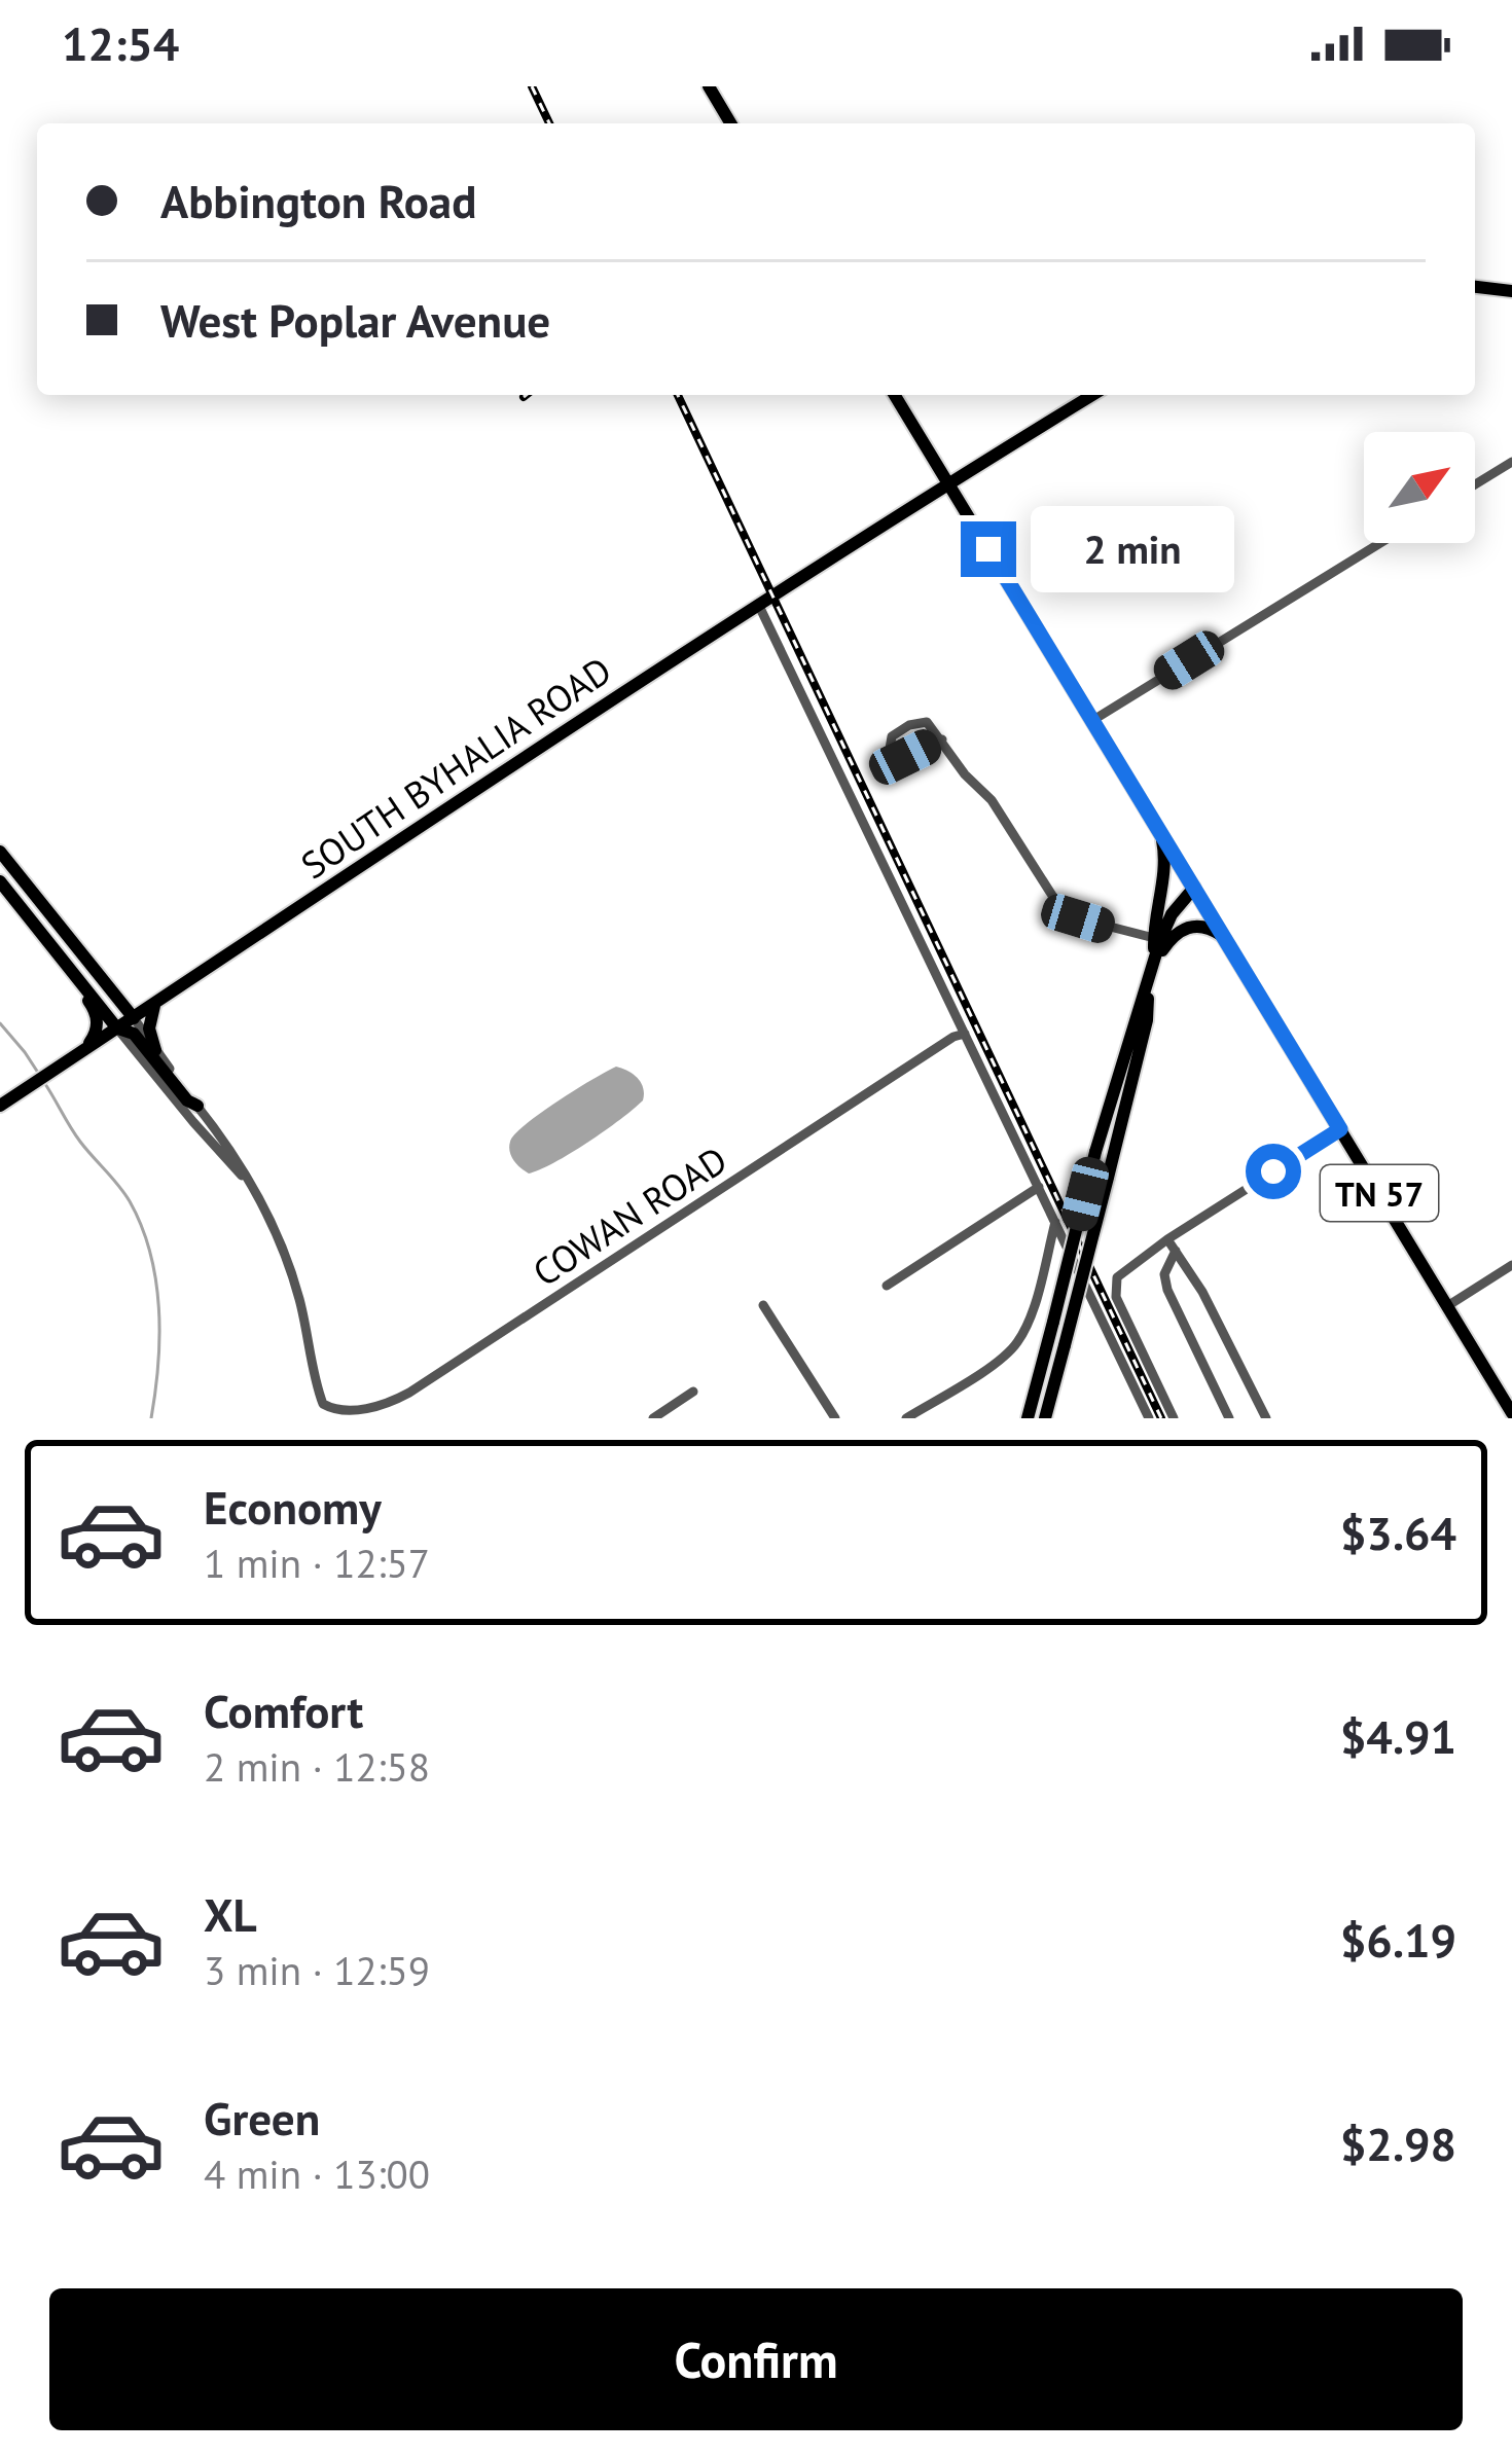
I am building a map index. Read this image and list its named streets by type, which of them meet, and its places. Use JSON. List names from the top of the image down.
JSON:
{
  "streets": {
    "main road": ["SOUTH BYHALIA ROAD", "TN 57"],
    "street": ["COWAN ROAD"]
  },
  "north": "top right",
  "page": {
    "status": "12:54",
    "banner": ["Abbington Road", "West Poplar Avenue"],
    "bubble": "2 min",
    "list": [
      {
        "name": "Economy",
        "note": "1 min · 12:57",
        "value": "$3.64"
      },
      {
        "name": "Comfort",
        "note": "2 min · 12:58",
        "value": "$4.91"
      },
      {
        "name": "XL",
        "note": "3 min · 12:59",
        "value": "$6.19"
      },
      {
        "name": "Green",
        "note": "4 min · 13:00",
        "value": "$2.98"
      }
    ],
    "buttons": "Confirm"
  }
}
